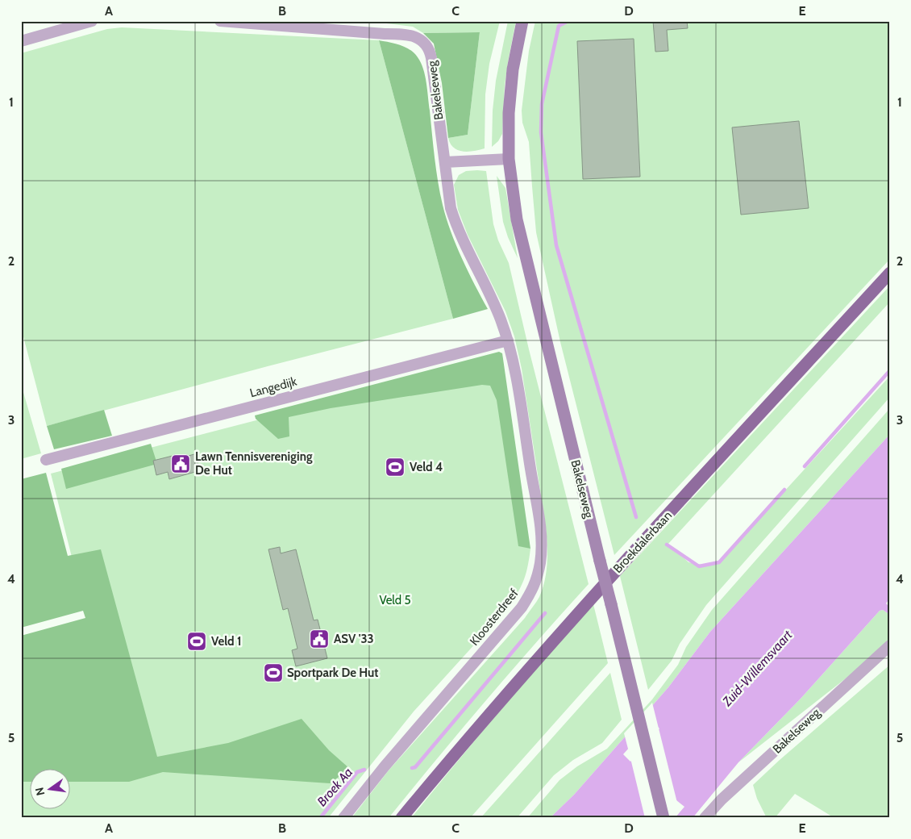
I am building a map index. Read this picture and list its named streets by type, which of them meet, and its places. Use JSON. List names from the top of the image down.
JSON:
{
  "streets": {
    "main road": ["Broekdalerbaan"],
    "street": ["Bakelseweg", "Langedijk", "Kloosterdreef"]
  },
  "crossings": [
    ["Bakelseweg", "Langedijk"],
    ["Bakelseweg", "Kloosterdreef"],
    ["Langedijk", "Kloosterdreef"]
  ],
  "water": ["Zuid-Willemsvaart", "Broek Aa"],
  "parks": ["Veld 5"],
  "places": {
    "public building": ["Lawn Tennisvereniging De Hut", "ASV '33"],
    "sports": ["Veld 4", "Veld 1", "Sportpark De Hut"]
  },
  "north": "left",
  "grid": {
    "columns": [
      "A",
      "B",
      "C",
      "D",
      "E"
    ],
    "rows": [
      "1",
      "2",
      "3",
      "4",
      "5"
    ]
  }
}
